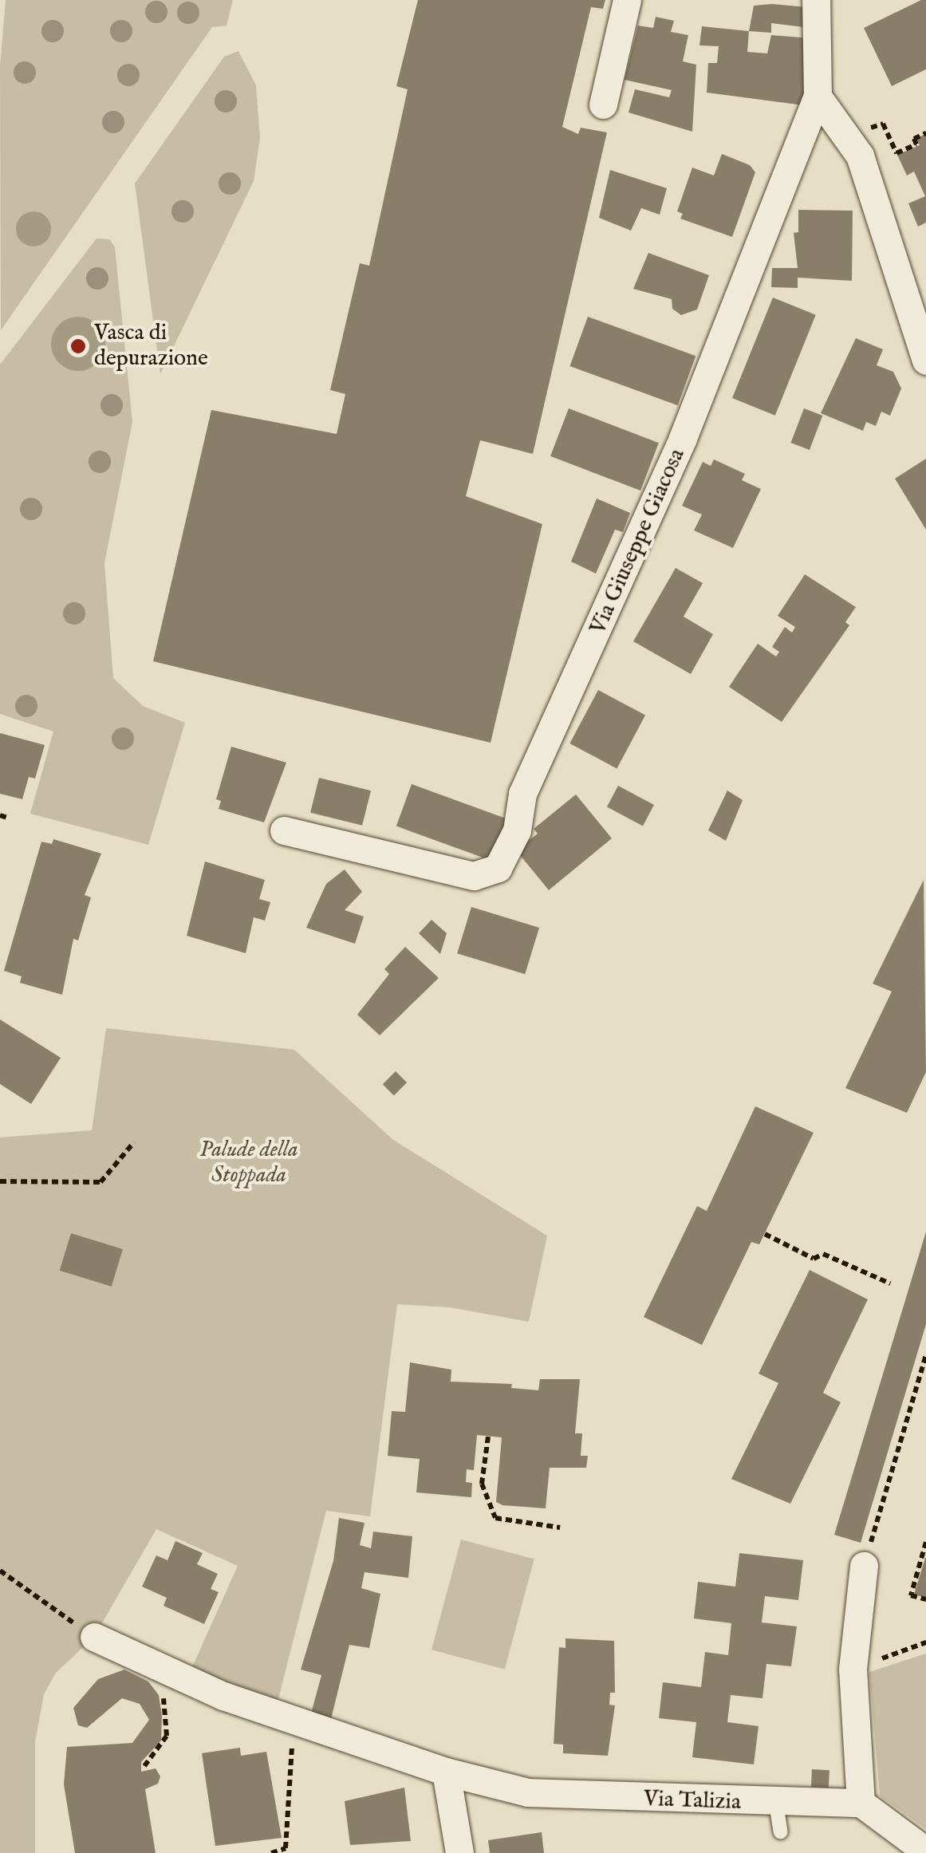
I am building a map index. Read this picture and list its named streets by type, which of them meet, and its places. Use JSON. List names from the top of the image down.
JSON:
{
  "streets": {
    "street": ["Via Giuseppe Giacosa", "Via Talizia"]
  },
  "parks": ["Palude della Stoppada"],
  "places": ["Vasca di depurazione"]
}
